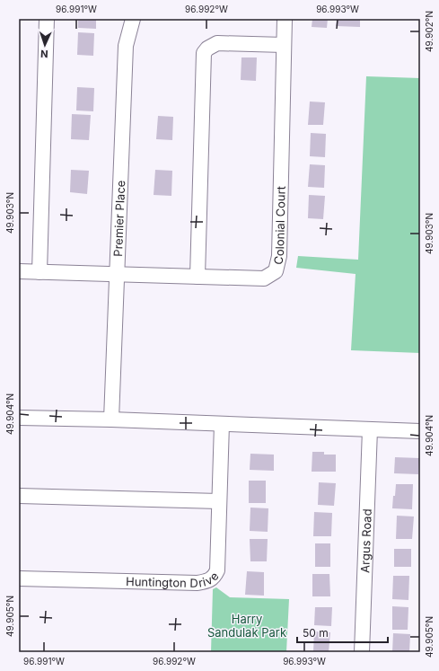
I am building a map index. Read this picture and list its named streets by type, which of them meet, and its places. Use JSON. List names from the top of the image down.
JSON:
{
  "streets": {
    "street": [
      "Premier Place",
      "Colonial Court",
      "Argus Road",
      "Huntington Drive"
    ]
  },
  "crossings": [
    ["Premier Place", "Colonial Court"]
  ],
  "parks": ["Harry Sandulak Park"],
  "scale_bar": "50 m",
  "north": "bottom",
  "coordinates": [
    "96.991°W",
    "96.992°W",
    "96.993°W",
    "49.902°N",
    "49.903°N",
    "49.904°N",
    "49.905°N"
  ]
}
